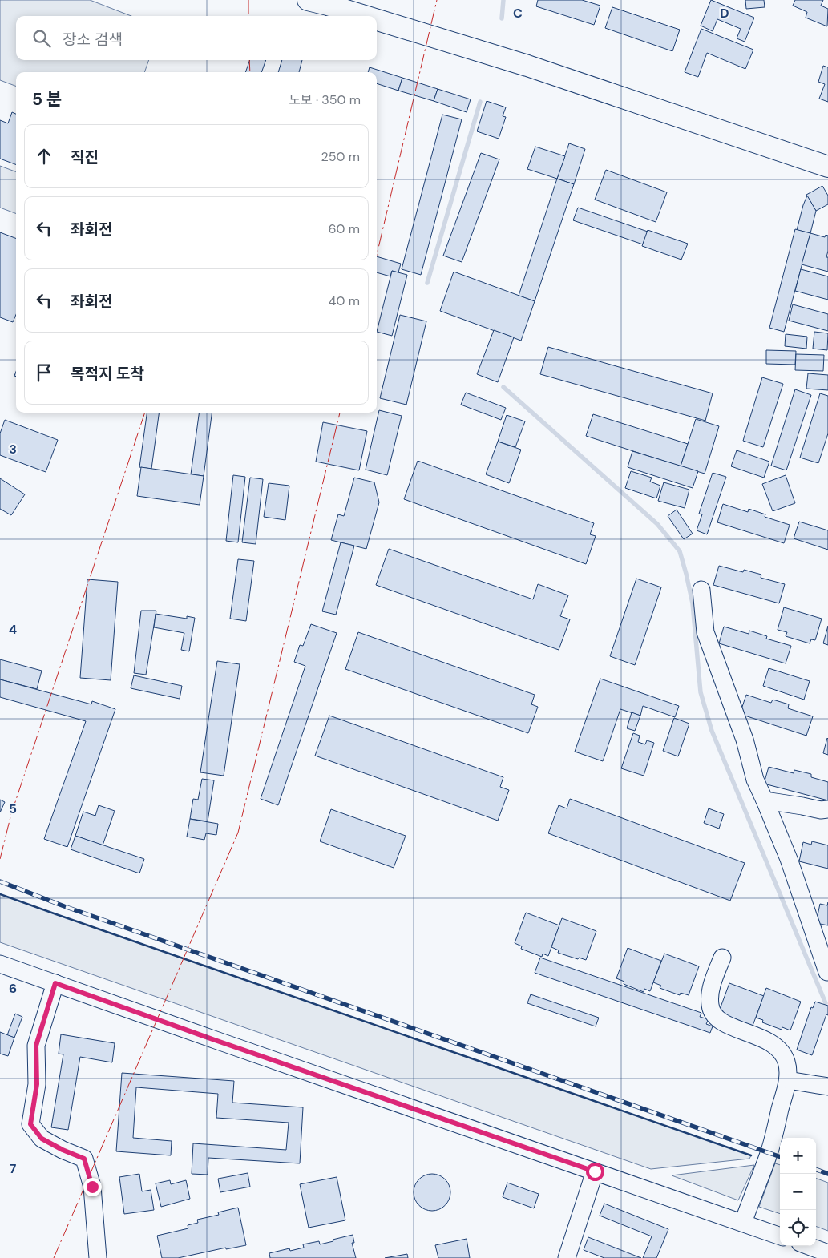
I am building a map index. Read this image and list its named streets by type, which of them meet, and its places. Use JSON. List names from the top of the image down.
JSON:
{
  "page": {
    "search": "장소 검색",
    "heading": ["5 분", "도보 · 350 m"],
    "list": [
      ["직진", "250 m"],
      ["좌회전", "60 m"],
      ["좌회전", "40 m"],
      "목적지 도착"
    ],
    "map_buttons": ["+", "−"]
  },
  "grid": {
    "columns": ["C", "D"],
    "rows": [
      "3",
      "4",
      "5",
      "6",
      "7"
    ]
  }
}
